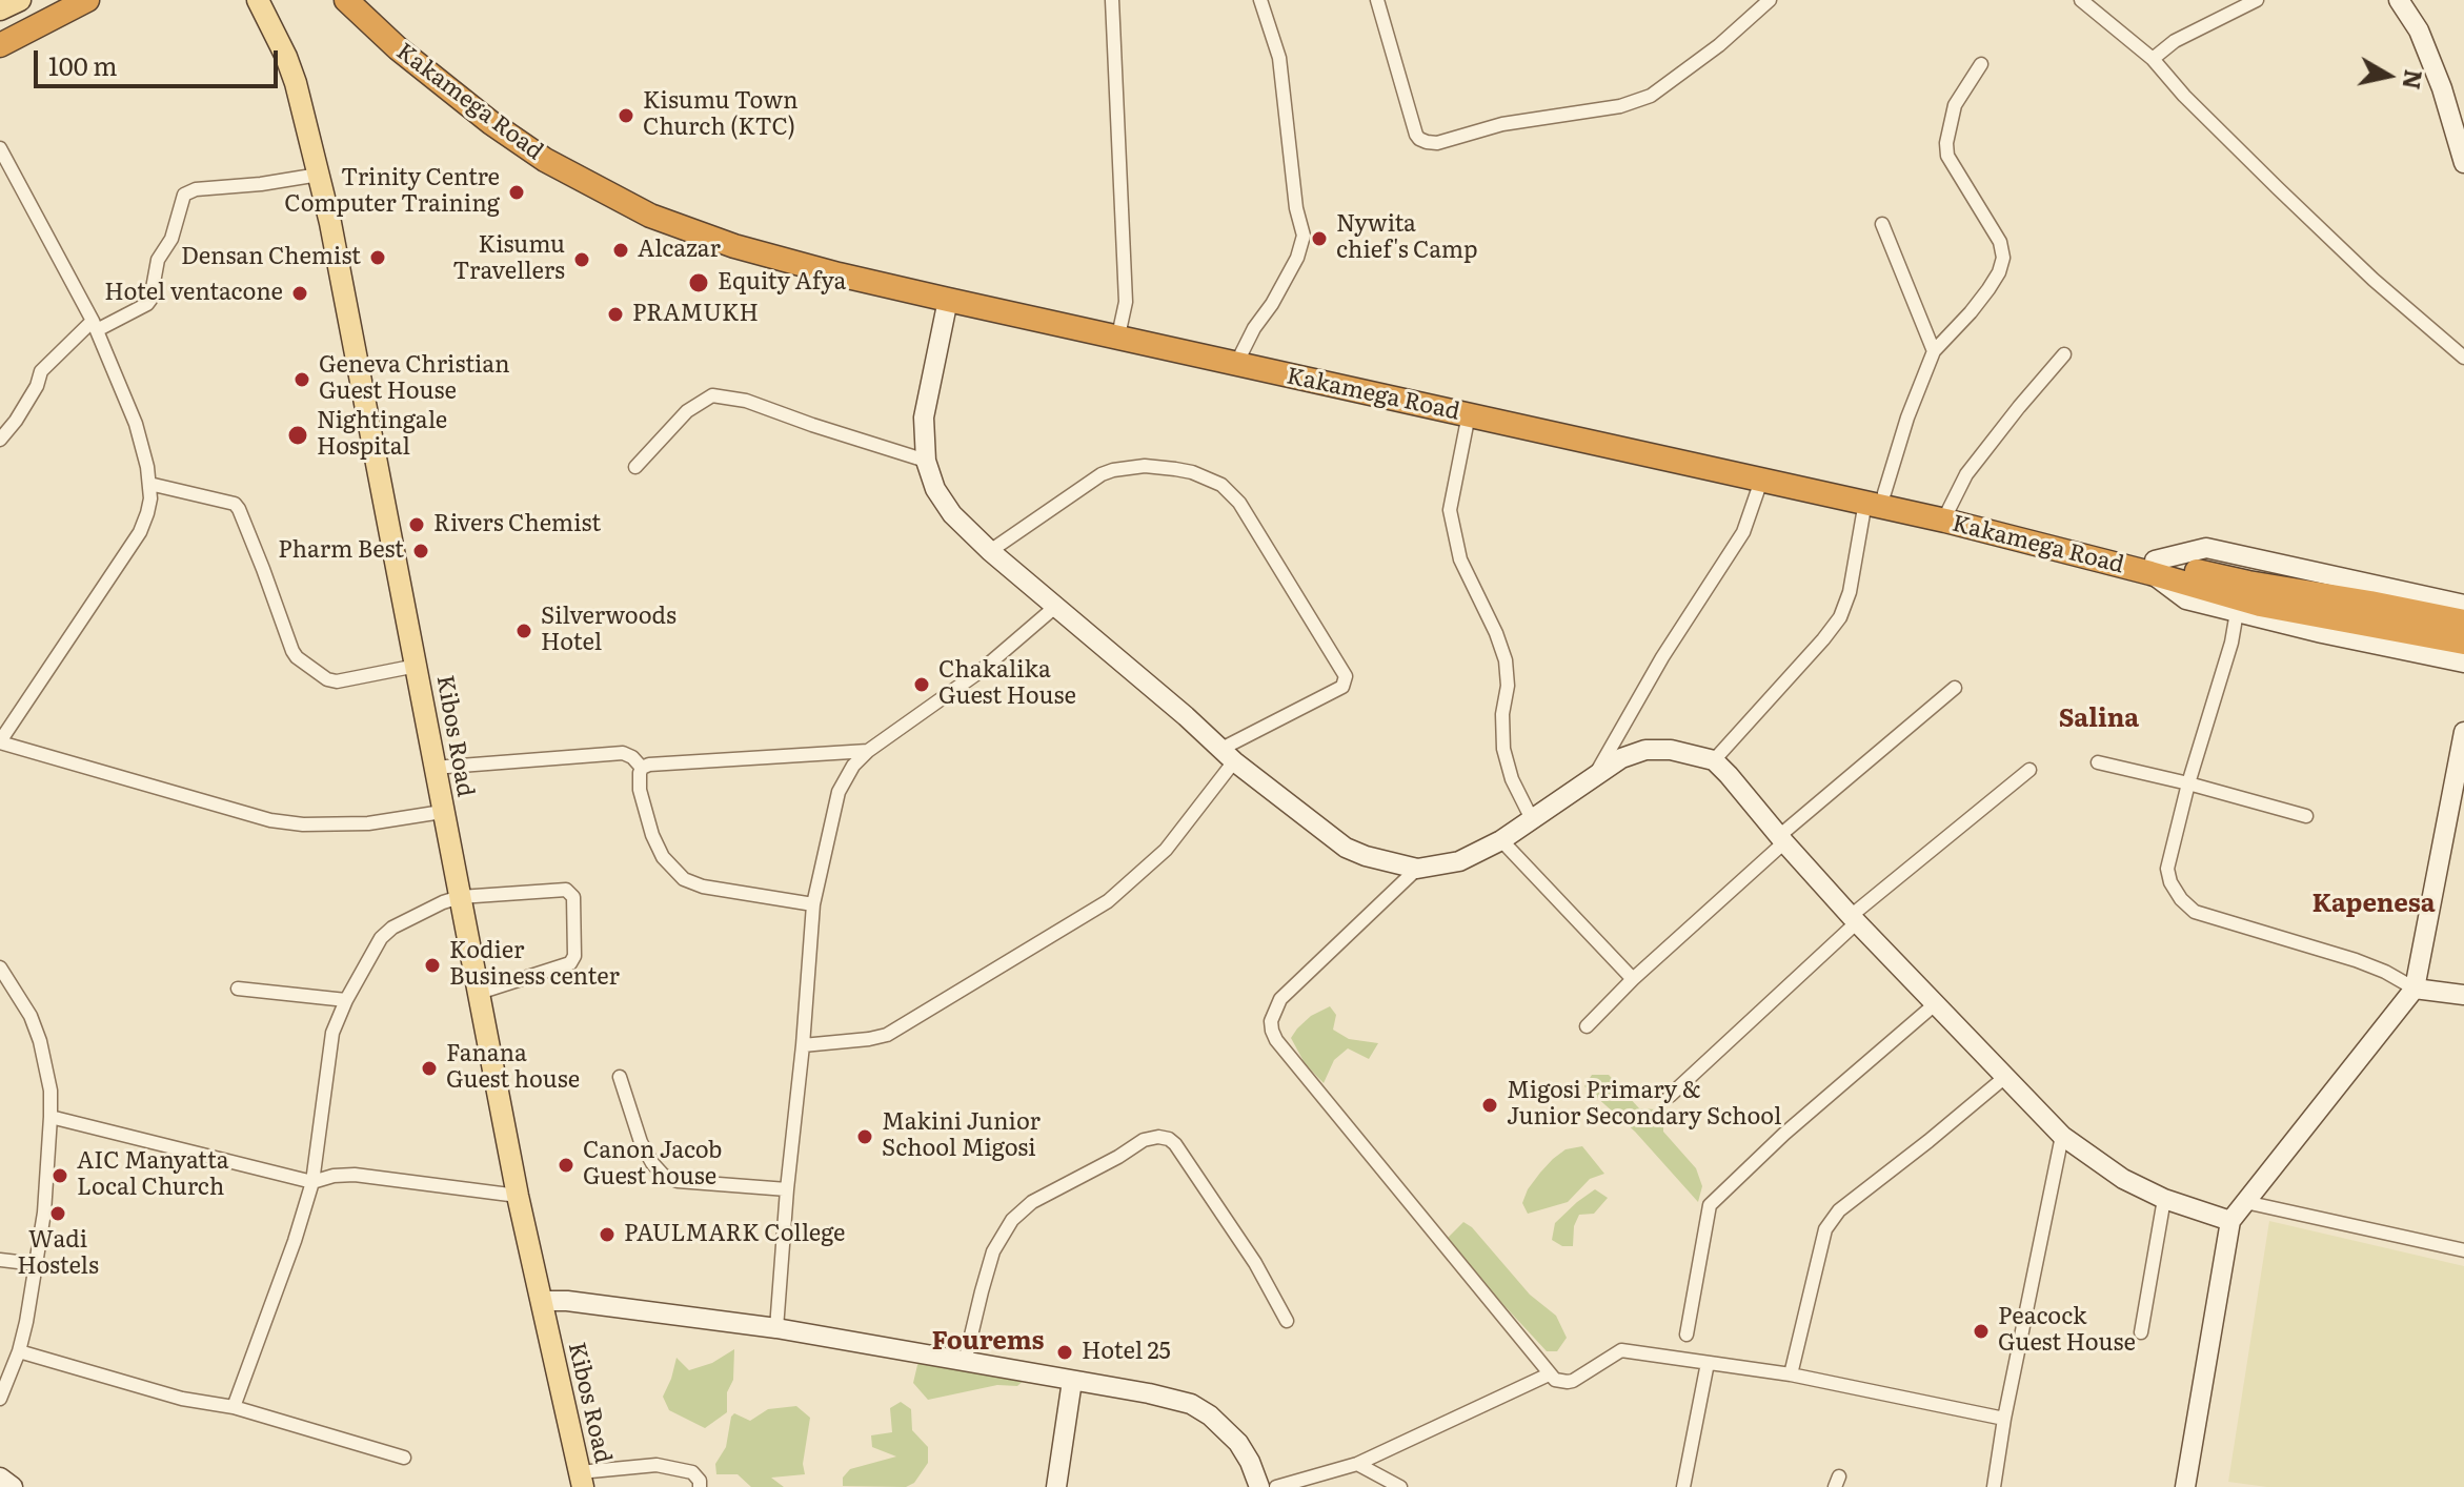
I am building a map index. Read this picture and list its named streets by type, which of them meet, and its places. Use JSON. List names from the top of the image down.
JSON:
{
  "streets": {
    "highway": ["Kakamega Road"],
    "main road": ["Kibos Road"]
  },
  "districts": ["Salina", "Kapenesa", "Fourems"],
  "places": [
    "Kisumu Town Church (KTC)",
    "Trinity Centre Computer Training",
    "Nywita chief's Camp",
    "Alcazar",
    "Densan Chemist",
    "Kisumu Travellers",
    "Equity Afya",
    "Hotel ventacone",
    "PRAMUKH",
    "Geneva Christian Guest House",
    "Nightingale Hospital",
    "Rivers Chemist",
    "Pharm Best",
    "Silverwoods Hotel",
    "Chakalika Guest House",
    "Kodier Business center",
    "Fanana Guest house",
    "Migosi Primary & Junior Secondary School",
    "Makini Junior School Migosi",
    "Canon Jacob Guest house",
    "AIC Manyatta Local Church",
    "Wadi Hostels",
    "PAULMARK College",
    "Peacock Guest House",
    "Hotel 25"
  ],
  "scale_bar": "100 m",
  "north": "right"
}
